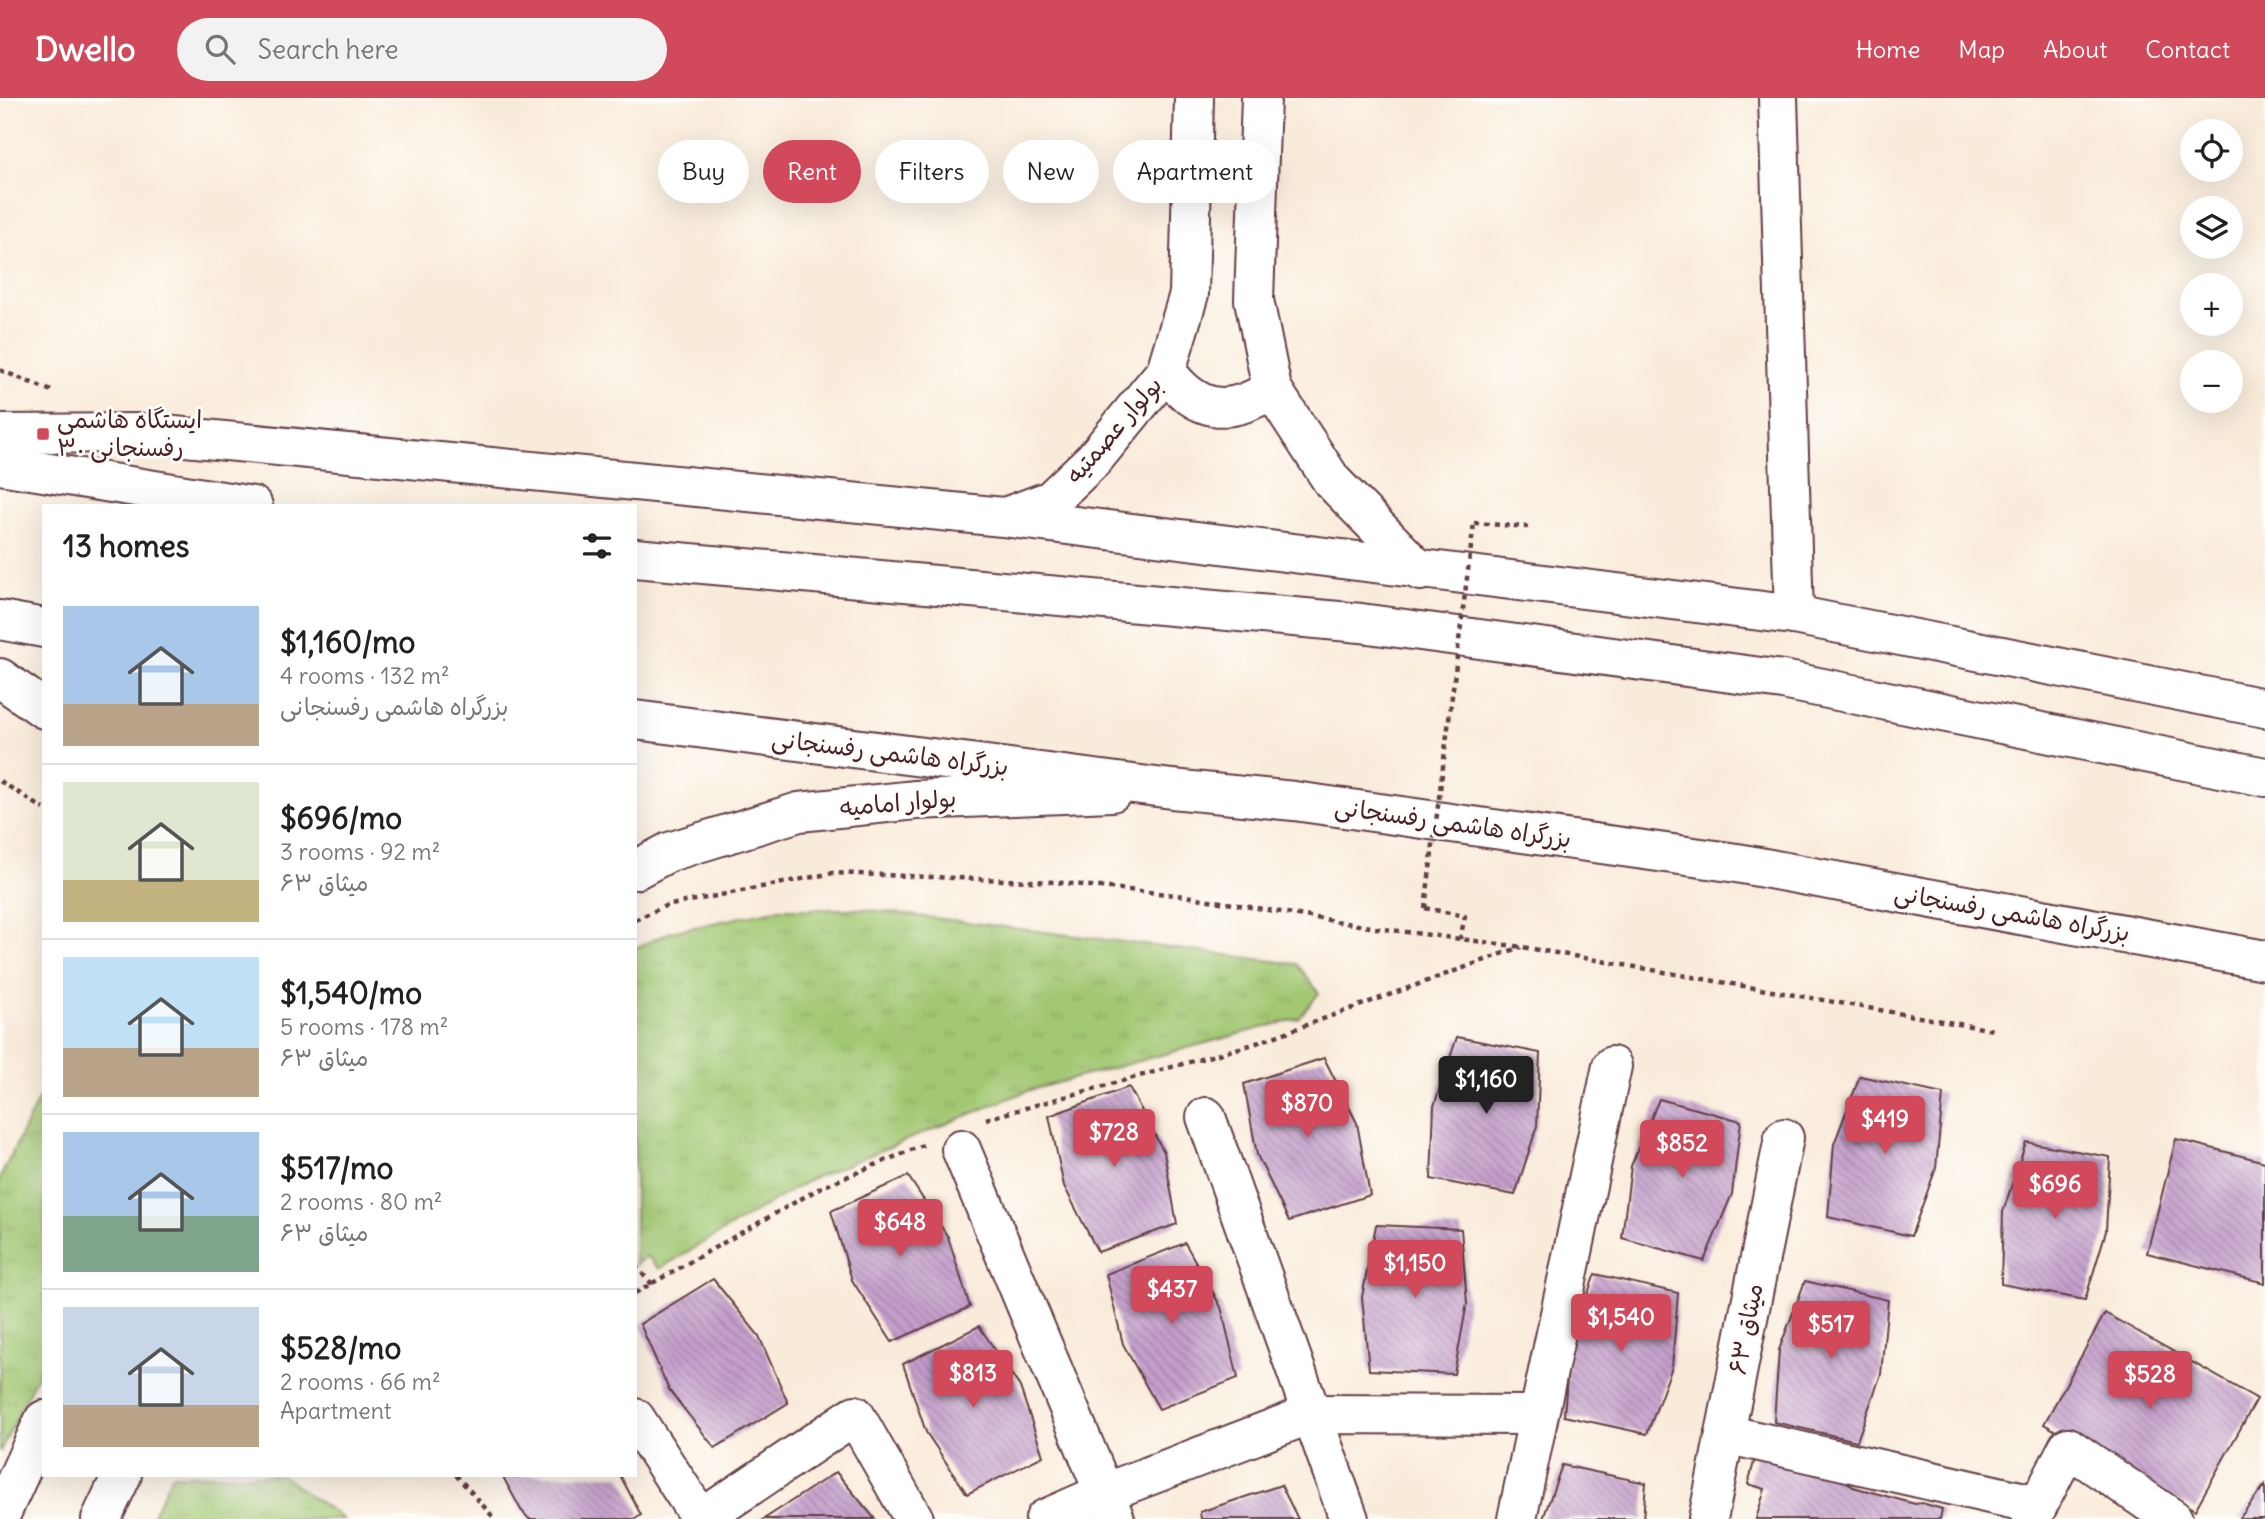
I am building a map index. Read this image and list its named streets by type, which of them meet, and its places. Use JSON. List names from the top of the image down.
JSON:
{
  "streets": {
    "main road": [
      "بولوار عصمتیه",
      "بزرگراه هاشمی رفسنجانی",
      "بولوار امامیه",
      "میثاق ۶۳"
    ]
  },
  "crossings": [
    ["بزرگراه هاشمی رفسنجانی", "بولوار امامیه"]
  ],
  "places": {
    "transit": ["ایستگاه هاشمی رفسنجانی ۳۰"]
  },
  "page": {
    "header": "Dwello",
    "search": "Search here",
    "nav": [
      "Home",
      "Map",
      "About",
      "Contact"
    ],
    "map_buttons": ["+", "−"],
    "chip": [
      "Buy",
      "Rent",
      "Filters",
      "New",
      "Apartment"
    ],
    "heading": "13 homes",
    "list": [
      {
        "name": "$1,160/mo",
        "note": "4 rooms · 132 m² · بزرگراه هاشمی رفسنجانی"
      },
      {
        "name": "$696/mo",
        "note": "3 rooms · 92 m² · میثاق ۶۳"
      },
      {
        "name": "$1,540/mo",
        "note": "5 rooms · 178 m² · میثاق ۶۳"
      },
      {
        "name": "$517/mo",
        "note": "2 rooms · 80 m² · میثاق ۶۳"
      },
      {
        "name": "$528/mo",
        "note": "2 rooms · 66 m² · Apartment"
      }
    ],
    "price": [
      "$1,160",
      "$870",
      "$419",
      "$728",
      "$852",
      "$696",
      "$648",
      "$1,150",
      "$437",
      "$1,540",
      "$517",
      "$813",
      "$528"
    ]
  }
}
